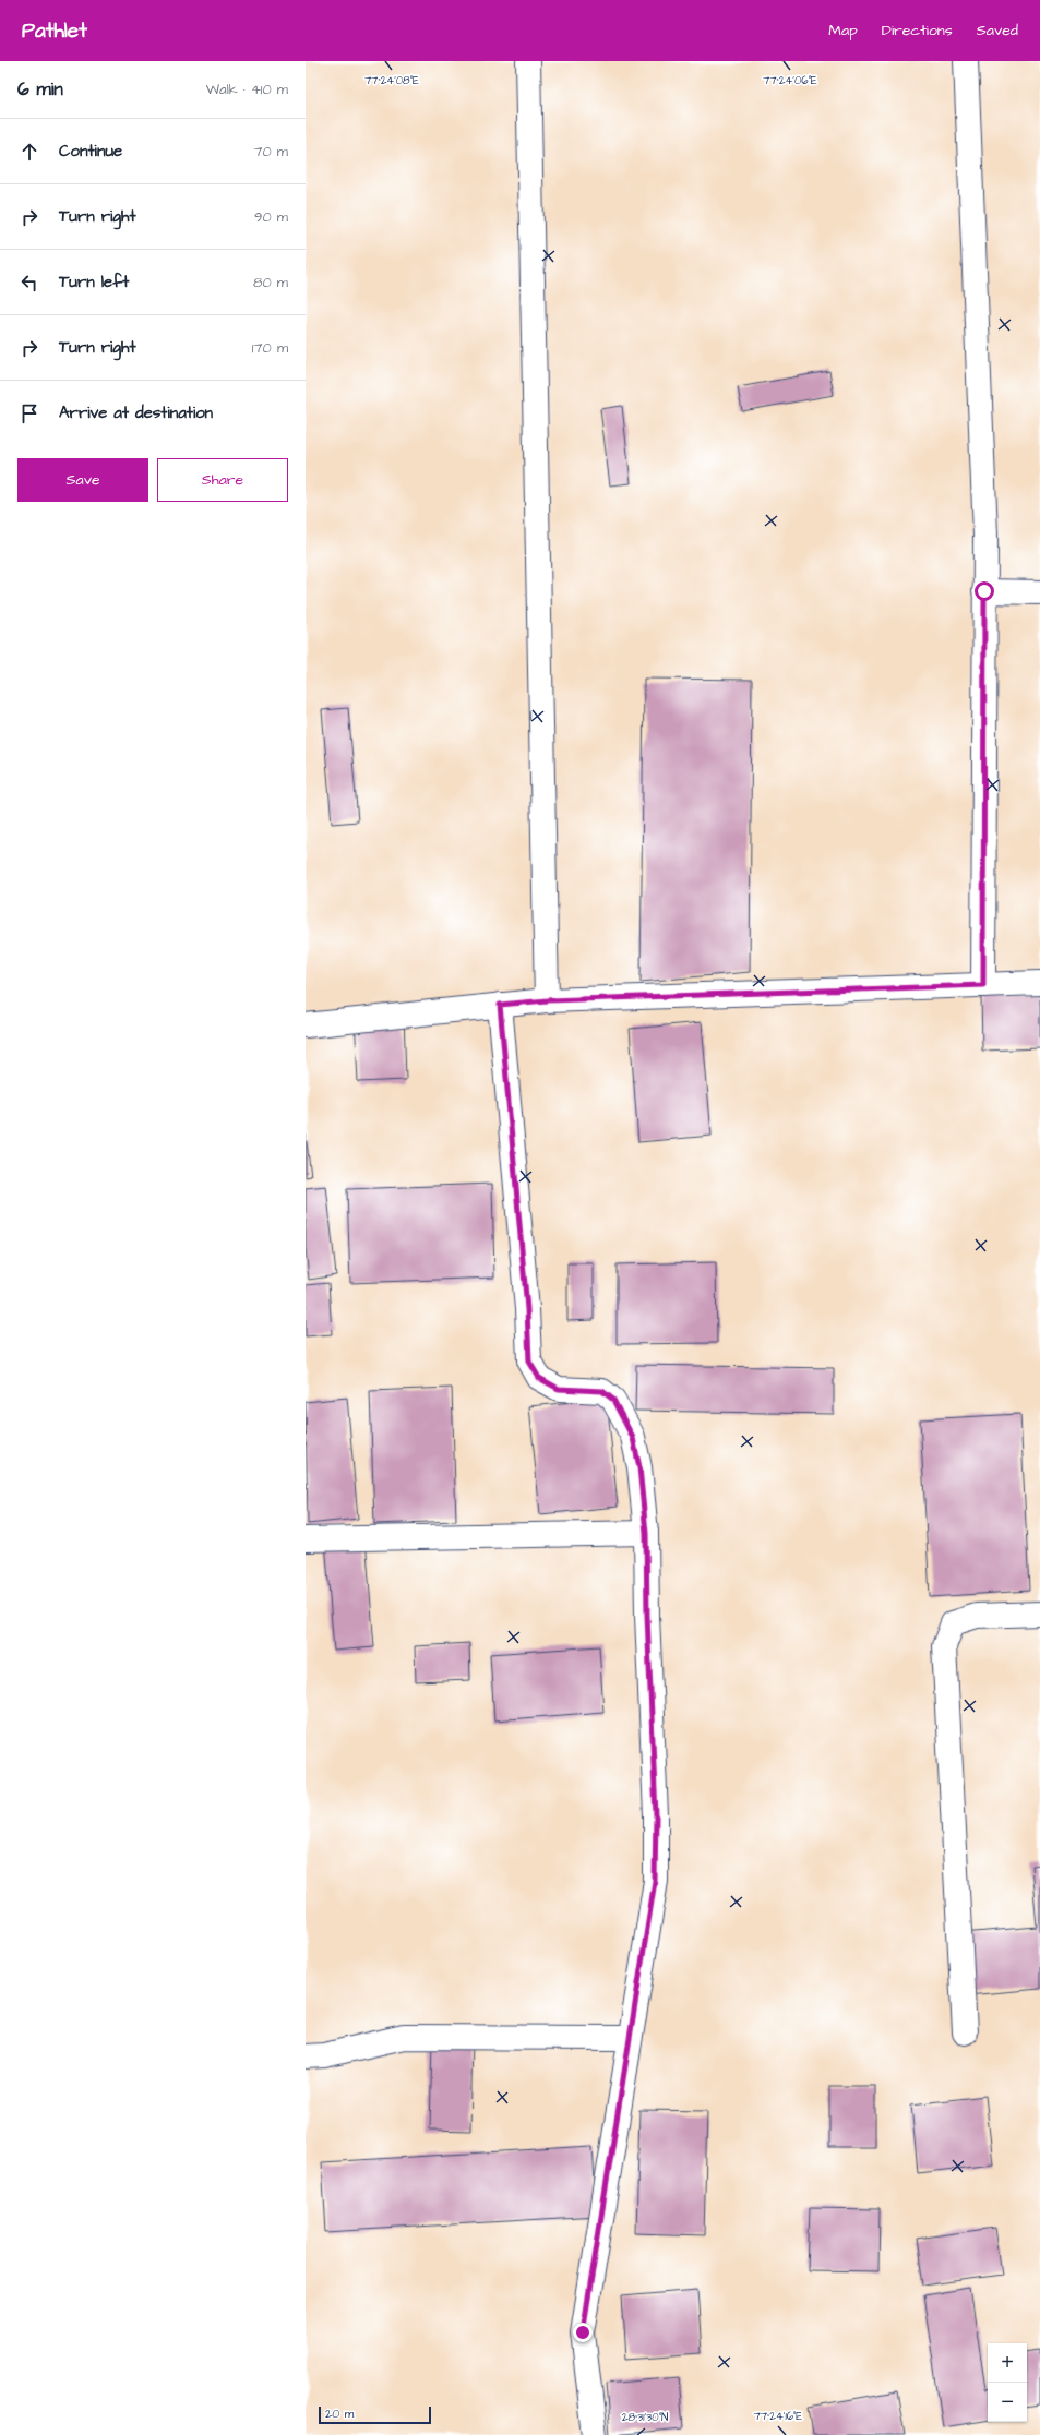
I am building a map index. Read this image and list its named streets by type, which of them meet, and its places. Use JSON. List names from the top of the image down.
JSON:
{
  "scale_bar": "20 m",
  "page": {
    "header": "Pathlet",
    "nav": ["Map", "Directions", "Saved"],
    "heading": ["6 min", "Walk · 410 m"],
    "list": [
      ["Continue", "70 m"],
      ["Turn right", "90 m"],
      ["Turn left", "80 m"],
      ["Turn right", "170 m"],
      "Arrive at destination"
    ],
    "buttons": ["Save", "Share"],
    "map_buttons": ["+", "−"],
    "scale": "20 m"
  },
  "coordinates": [
    "77°24'08\"E",
    "77°24'06\"E",
    "77°24'16\"E",
    "28°31'30\"N"
  ]
}
